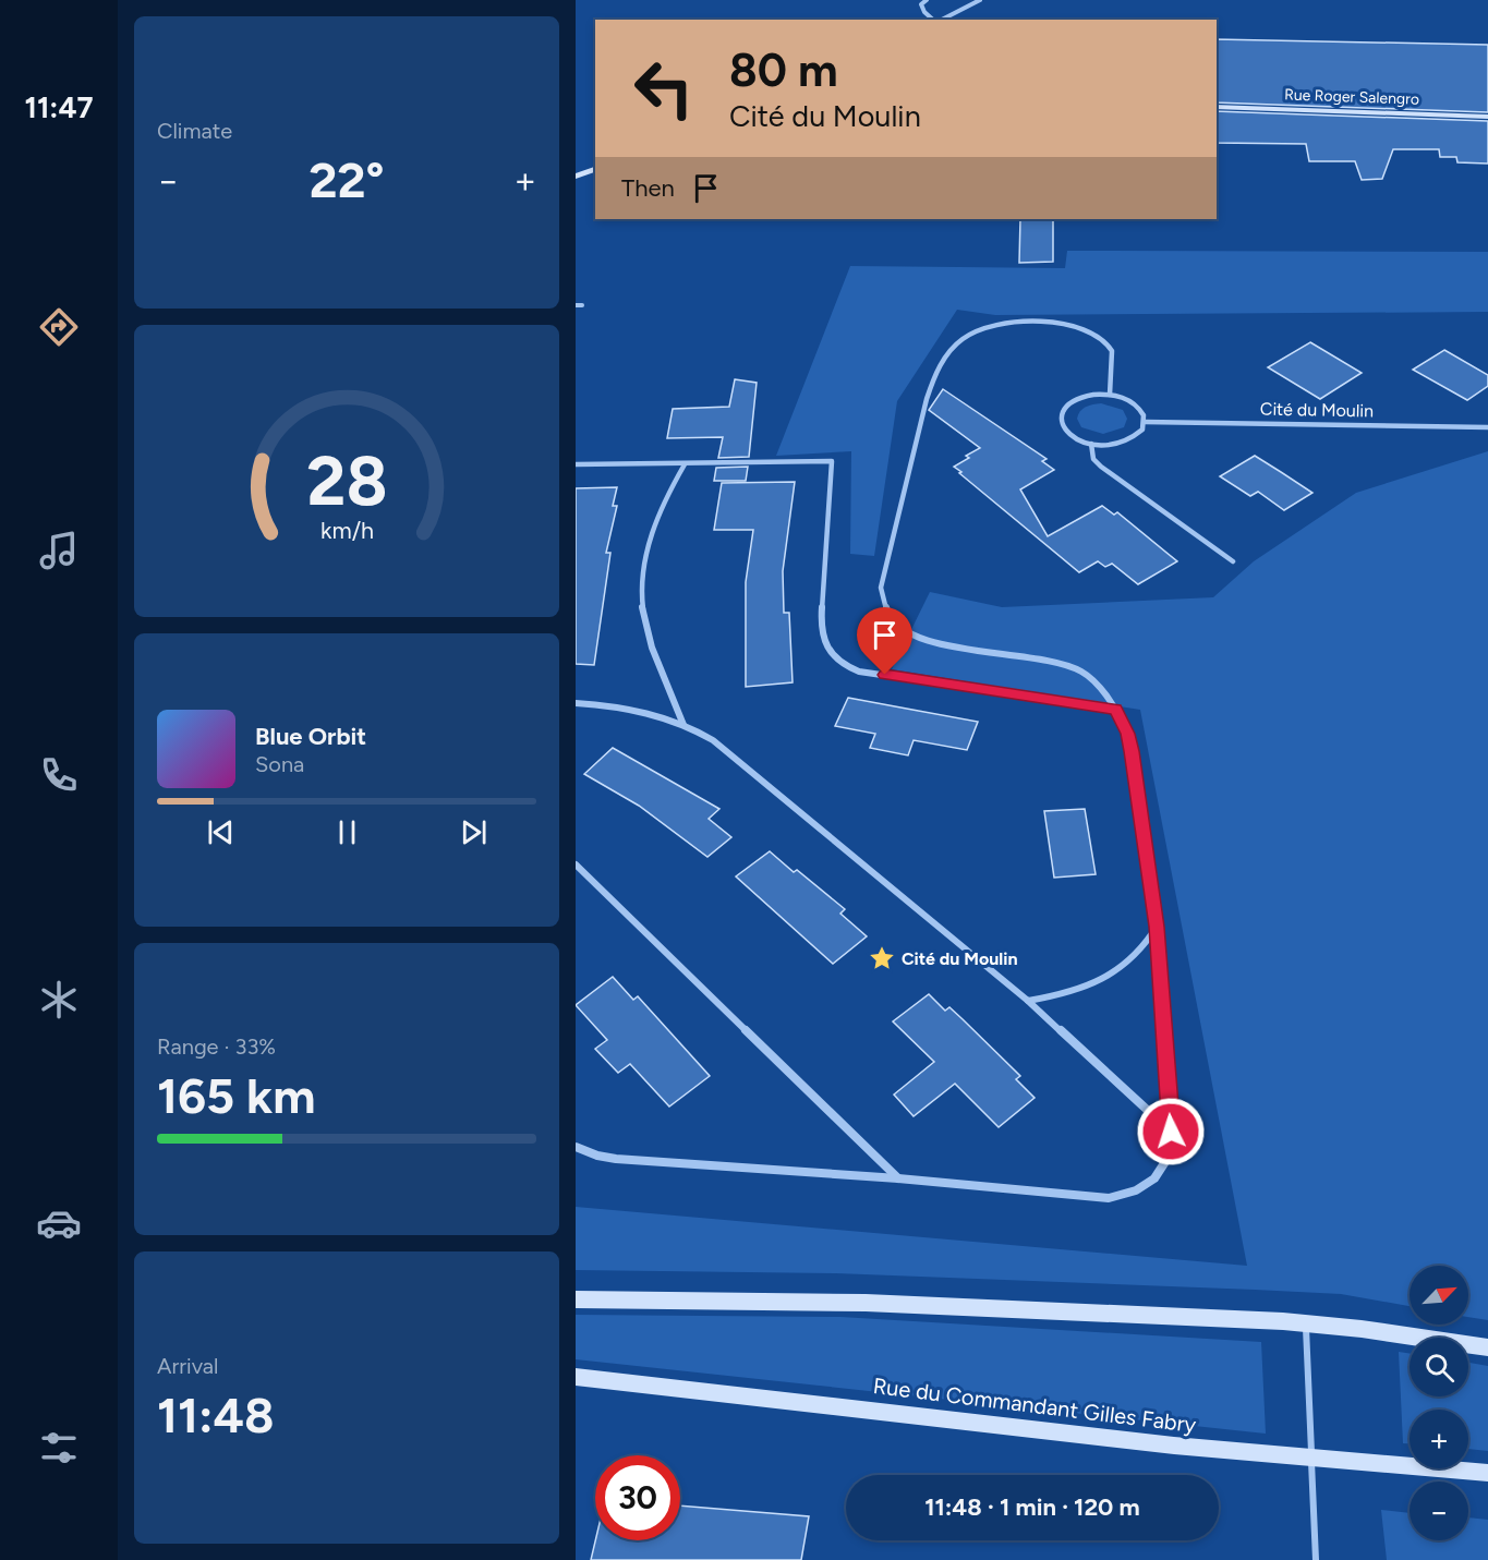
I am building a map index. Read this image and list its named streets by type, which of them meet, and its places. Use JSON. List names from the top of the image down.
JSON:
{
  "streets": {
    "street": ["Rue Roger Salengro", "Cité du Moulin", "Rue du Commandant Gilles Fabry"]
  },
  "places": {
    "place": ["Cité du Moulin"]
  },
  "north": "top right",
  "page": {
    "tabs": "11:47",
    "tile": [
      "Climate",
      ["Range · 33%", "165 km"],
      ["Arrival", "11:48"]
    ],
    "turn": ["80 m", "Cité du Moulin"],
    "heat": ["−", "22°", "+"],
    "then": "Then",
    "song": ["Blue Orbit", "Sona"],
    "map_buttons": ["+", "−"],
    "limit": "30",
    "trip": "11:48 · 1 min · 120 m",
    "gauge": ["28", "km/h"]
  }
}
